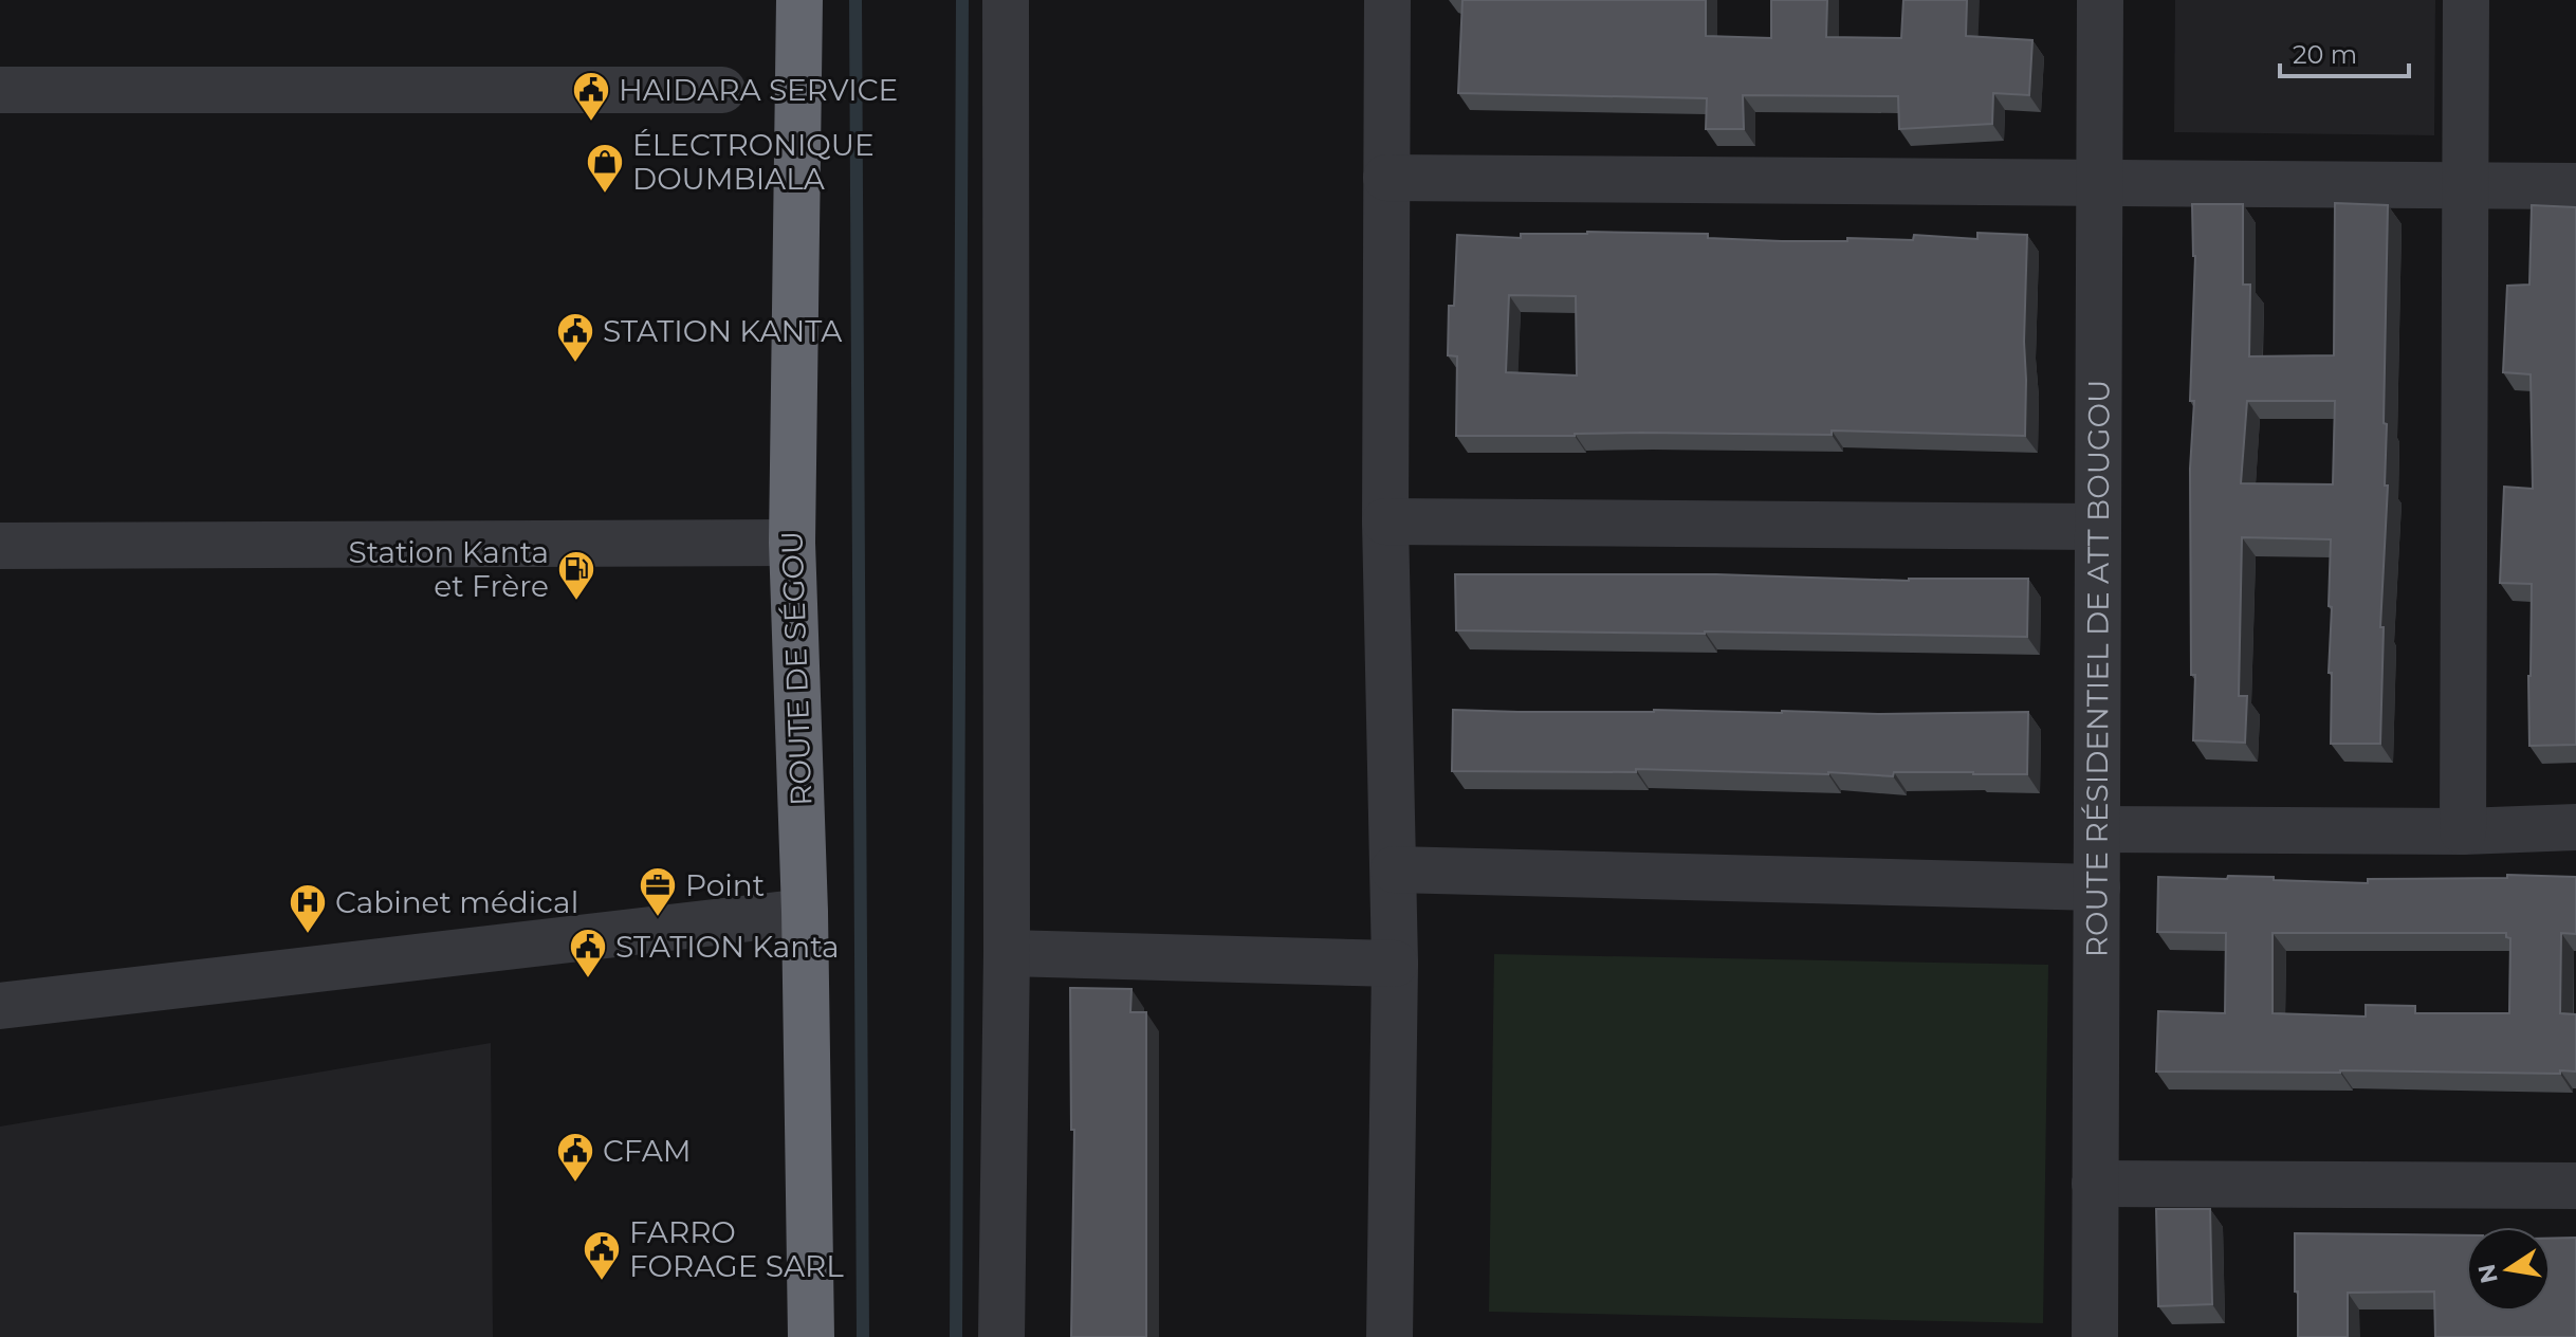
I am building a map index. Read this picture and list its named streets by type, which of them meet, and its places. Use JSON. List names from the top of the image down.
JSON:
{
  "streets": {
    "highway": ["ROUTE DE SÉGOU"],
    "street": ["ROUTE RÉSIDENTIEL DE ATT BOUGOU"]
  },
  "places": {
    "public building": [
      "HAIDARA SERVICE",
      "STATION KANTA",
      "STATION Kanta",
      "CFAM",
      "FARRO FORAGE SARL"
    ],
    "shop": ["ÉLECTRONIQUE DOUMBIALA"],
    "fuel station": ["Station Kanta et Frère"],
    "office": ["Point"],
    "hospital": ["Cabinet médical"]
  },
  "scale_bar": "20 m",
  "north": "left"
}
